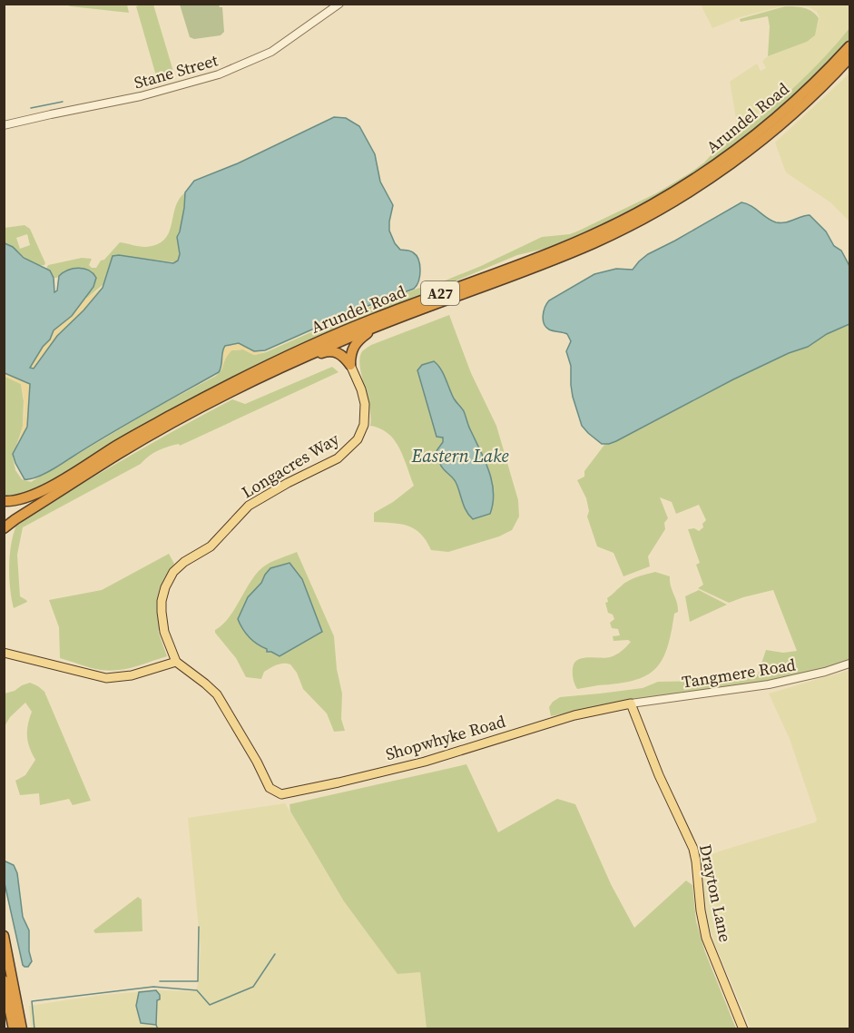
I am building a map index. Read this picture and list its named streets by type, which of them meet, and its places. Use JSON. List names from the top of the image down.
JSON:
{
  "streets": {
    "highway": ["Arundel Road", "A27"],
    "main road": ["Longacres Way", "Shopwhyke Road", "Drayton Lane"],
    "street": ["Stane Street", "Tangmere Road"]
  },
  "crossings": [
    ["Longacres Way", "Shopwhyke Road"],
    ["Tangmere Road", "Shopwhyke Road"],
    ["Tangmere Road", "Drayton Lane"],
    ["Shopwhyke Road", "Drayton Lane"]
  ],
  "water": ["Eastern Lake"]
}
